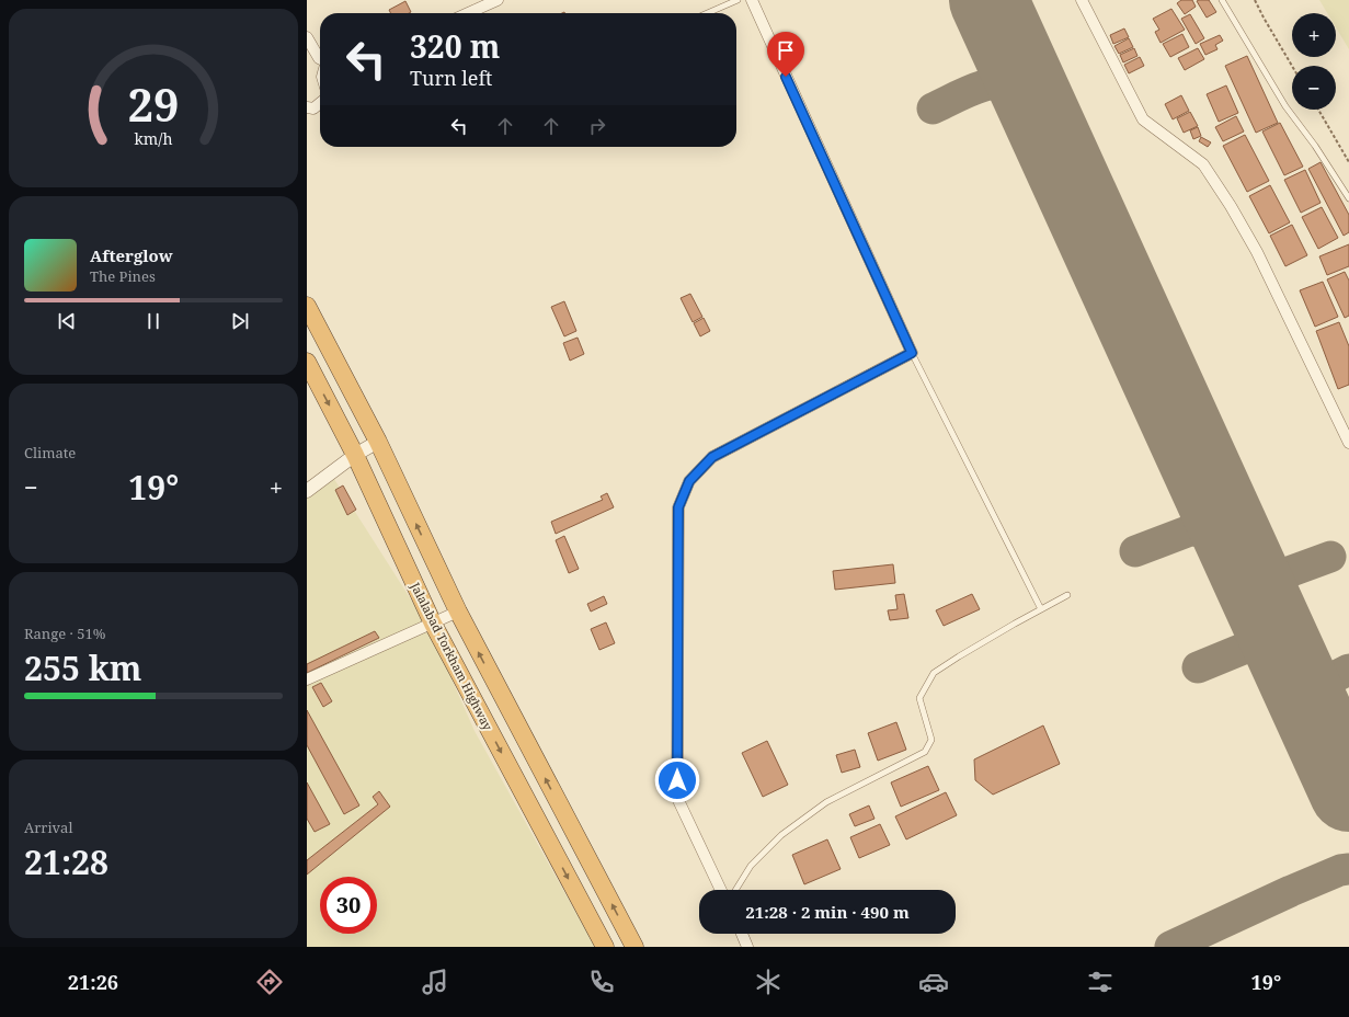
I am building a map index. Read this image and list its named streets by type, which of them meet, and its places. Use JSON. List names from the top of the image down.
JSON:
{
  "streets": {
    "highway": ["Jalalabad Torkham Highway"]
  },
  "page": {
    "map_buttons": ["+", "−"],
    "turn": ["320 m", "Turn left"],
    "song": ["Afterglow", "The Pines"],
    "tile": [
      "Climate",
      ["Range · 51%", "255 km"],
      ["Arrival", "21:28"]
    ],
    "heat": ["−", "19°", "+"],
    "limit": "30",
    "trip": "21:28 · 2 min · 490 m",
    "tabs": ["21:26", "19°"],
    "gauge": ["29", "km/h"]
  }
}
